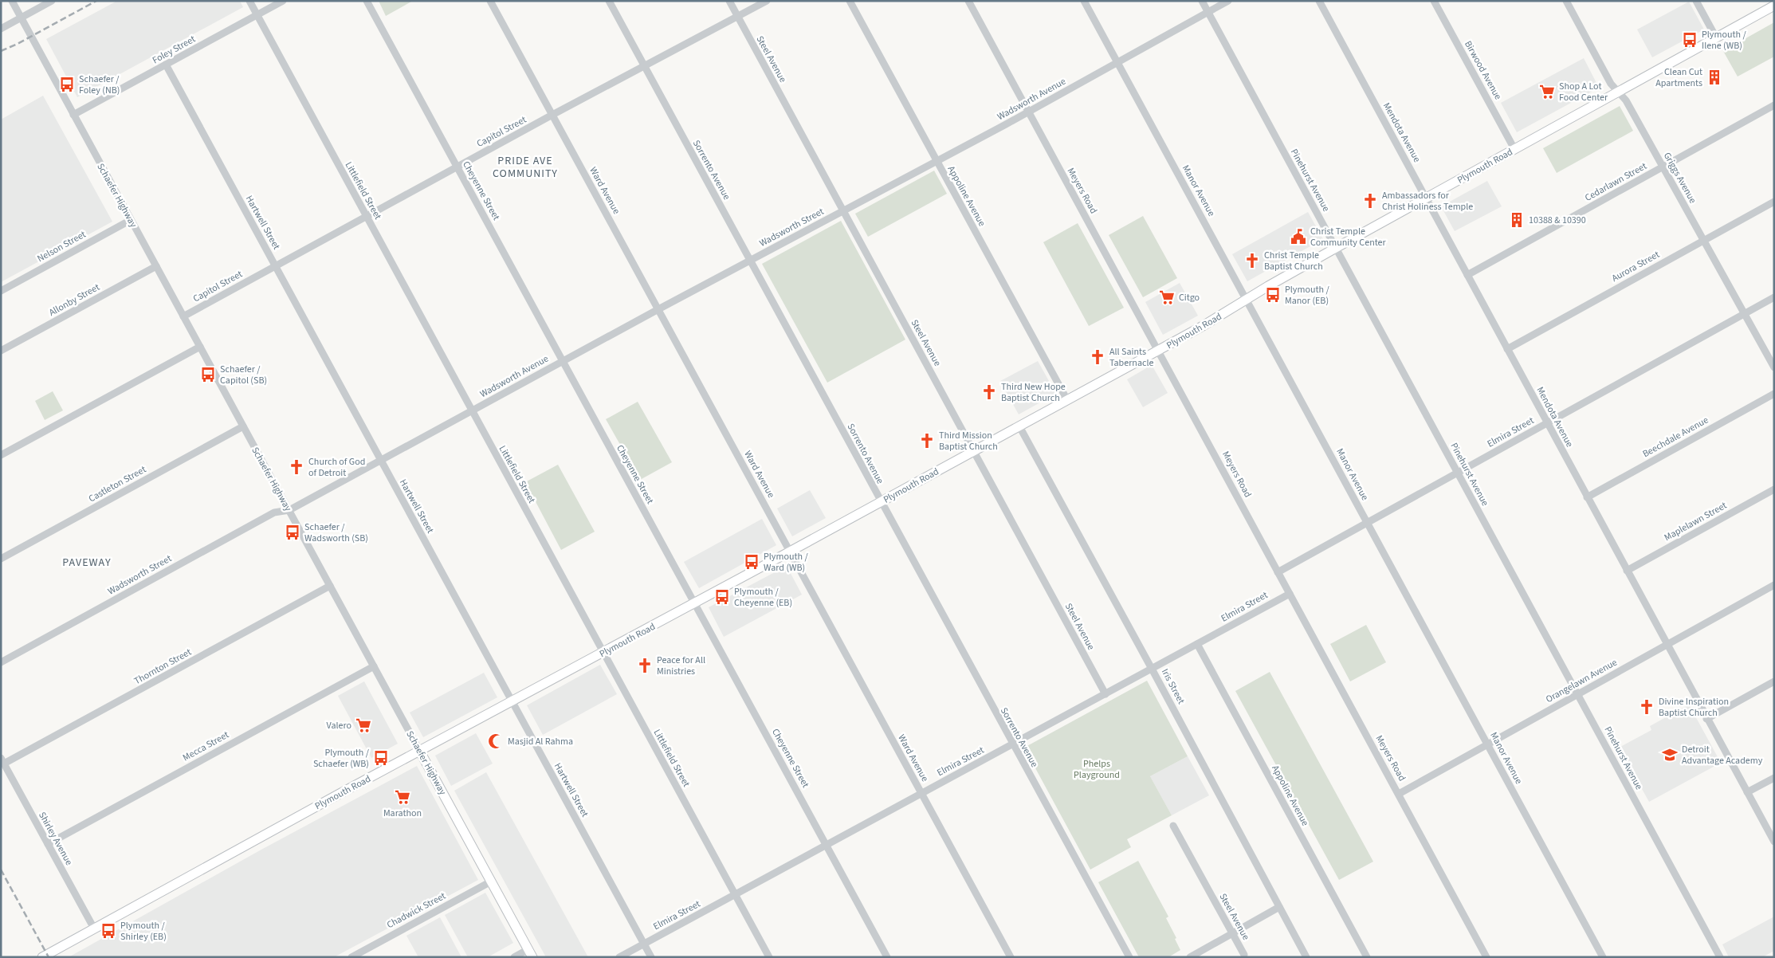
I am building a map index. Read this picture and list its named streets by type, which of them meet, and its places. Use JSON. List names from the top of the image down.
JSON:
{
  "streets": {
    "main road": ["Plymouth Road", "Schaefer Highway"],
    "street": [
      "Foley Street",
      "Steel Avenue",
      "Birwood Avenue",
      "Wadsworth Avenue",
      "Capitol Street",
      "Mendota Avenue",
      "Sorrento Avenue",
      "Griggs Avenue",
      "Pinehurst Avenue",
      "Cedarlawn Street",
      "Littlefield Street",
      "Cheyenne Street",
      "Ward Avenue",
      "Meyers Road",
      "Manor Avenue",
      "Appoline Avenue",
      "Hartwell Street",
      "Wadsworth Street",
      "Nelson Street",
      "Aurora Street",
      "Allonby Street",
      "Elmira Street",
      "Beechdale Avenue",
      "Castleton Street",
      "Maplelawn Street",
      "Thornton Street",
      "Orangelawn Avenue",
      "Iris Street",
      "Mecca Street",
      "Shirley Avenue",
      "Chadwick Street"
    ]
  },
  "crossings": [
    ["Foley Street", "Littlefield Street"],
    ["Foley Street", "Schaefer Highway"],
    ["Foley Street", "Hartwell Street"],
    ["Steel Avenue", "Wadsworth Avenue"],
    ["Steel Avenue", "Capitol Street"],
    ["Steel Avenue", "Plymouth Road"],
    ["Steel Avenue", "Wadsworth Street"],
    ["Steel Avenue", "Elmira Street"],
    ["Birwood Avenue", "Plymouth Road"],
    ["Wadsworth Avenue", "Sorrento Avenue"],
    ["Wadsworth Avenue", "Pinehurst Avenue"],
    ["Wadsworth Avenue", "Littlefield Street"],
    ["Wadsworth Avenue", "Cheyenne Street"],
    ["Wadsworth Avenue", "Ward Avenue"],
    ["Wadsworth Avenue", "Meyers Road"],
    ["Wadsworth Avenue", "Manor Avenue"],
    ["Wadsworth Avenue", "Schaefer Highway"],
    ["Wadsworth Avenue", "Appoline Avenue"],
    ["Wadsworth Avenue", "Hartwell Street"],
    ["Wadsworth Avenue", "Wadsworth Street"],
    ["Capitol Street", "Sorrento Avenue"],
    ["Capitol Street", "Littlefield Street"],
    ["Capitol Street", "Cheyenne Street"],
    ["Capitol Street", "Ward Avenue"],
    ["Capitol Street", "Schaefer Highway"],
    ["Capitol Street", "Hartwell Street"],
    ["Mendota Avenue", "Plymouth Road"],
    ["Mendota Avenue", "Cedarlawn Street"],
    ["Mendota Avenue", "Aurora Street"],
    ["Mendota Avenue", "Elmira Street"],
    ["Mendota Avenue", "Beechdale Avenue"],
    ["Mendota Avenue", "Maplelawn Street"],
    ["Mendota Avenue", "Orangelawn Avenue"],
    ["Plymouth Road", "Sorrento Avenue"],
    ["Plymouth Road", "Griggs Avenue"],
    ["Plymouth Road", "Pinehurst Avenue"],
    ["Plymouth Road", "Littlefield Street"],
    ["Plymouth Road", "Cheyenne Street"],
    ["Plymouth Road", "Ward Avenue"],
    ["Plymouth Road", "Meyers Road"],
    ["Plymouth Road", "Manor Avenue"],
    ["Plymouth Road", "Schaefer Highway"],
    ["Plymouth Road", "Appoline Avenue"],
    ["Plymouth Road", "Hartwell Street"],
    ["Plymouth Road", "Iris Street"],
    ["Plymouth Road", "Shirley Avenue"],
    ["Sorrento Avenue", "Wadsworth Street"],
    ["Sorrento Avenue", "Elmira Street"],
    ["Griggs Avenue", "Cedarlawn Street"],
    ["Griggs Avenue", "Aurora Street"],
    ["Griggs Avenue", "Elmira Street"],
    ["Pinehurst Avenue", "Elmira Street"],
    ["Pinehurst Avenue", "Orangelawn Avenue"],
    ["Littlefield Street", "Elmira Street"],
    ["Cheyenne Street", "Elmira Street"],
    ["Ward Avenue", "Elmira Street"],
    ["Meyers Road", "Elmira Street"],
    ["Meyers Road", "Orangelawn Avenue"],
    ["Manor Avenue", "Elmira Street"],
    ["Manor Avenue", "Orangelawn Avenue"],
    ["Schaefer Highway", "Wadsworth Street"],
    ["Schaefer Highway", "Nelson Street"],
    ["Schaefer Highway", "Allonby Street"],
    ["Schaefer Highway", "Castleton Street"],
    ["Schaefer Highway", "Thornton Street"],
    ["Schaefer Highway", "Mecca Street"],
    ["Schaefer Highway", "Chadwick Street"],
    ["Appoline Avenue", "Elmira Street"],
    ["Hartwell Street", "Elmira Street"],
    ["Elmira Street", "Iris Street"],
    ["Thornton Street", "Shirley Avenue"],
    ["Mecca Street", "Shirley Avenue"]
  ],
  "districts": ["PRIDE AVE COMMUNITY", "PAVEWAY"],
  "parks": ["Phelps Playground"],
  "places": {
    "bus stop": [
      "Plymouth / Ilene (WB)",
      "Schaefer / Foley (NB)",
      "Plymouth / Manor (EB)",
      "Schaefer / Capitol (SB)",
      "Schaefer / Wadsworth (SB)",
      "Plymouth / Ward (WB)",
      "Plymouth / Cheyenne (EB)",
      "Plymouth / Schaefer (WB)",
      "Plymouth / Shirley (EB)"
    ],
    "building": ["Clean Cut Apartments", "10388 & 10390"],
    "supermarket": [
      "Shop A Lot Food Center",
      "Citgo",
      "Valero",
      "Marathon"
    ],
    "church": [
      "Ambassadors for Christ Holiness Temple",
      "Christ Temple Baptist Church",
      "All Saints Tabernacle",
      "Third New Hope Baptist Church",
      "Third Mission Baptist Church",
      "Church of God of Detroit",
      "Peace for All Ministries",
      "Divine Inspiration Baptist Church"
    ],
    "public building": ["Christ Temple Community Center"],
    "mosque": ["Masjid Al Rahma"],
    "school or university": ["Detroit Advantage Academy"]
  }
}
